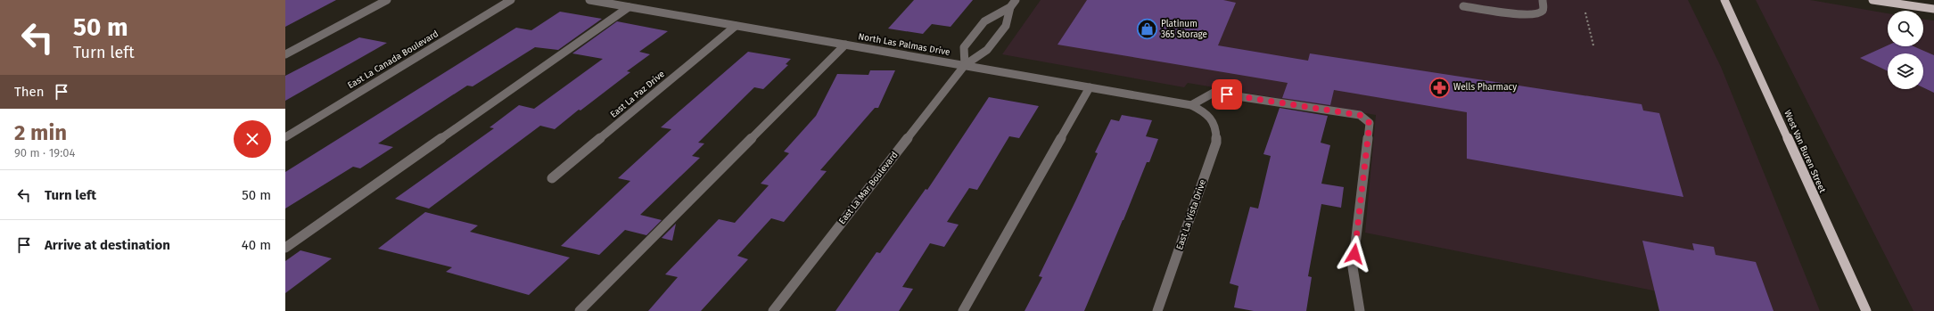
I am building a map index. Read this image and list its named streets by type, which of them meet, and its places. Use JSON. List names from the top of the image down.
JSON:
{
  "streets": {
    "main road": ["West Van Buren Street"],
    "street": [
      "North Las Palmas Drive",
      "East La Canada Boulevard",
      "East La Paz Drive",
      "East La Mar Boulevard",
      "East La Vista Drive"
    ]
  },
  "crossings": [
    ["North Las Palmas Drive", "East La Paz Drive"],
    ["North Las Palmas Drive", "East La Mar Boulevard"],
    ["North Las Palmas Drive", "East La Vista Drive"]
  ],
  "places": {
    "shop": ["Platinum 365 Storage"],
    "pharmacy": ["Wells Pharmacy"]
  },
  "page": {
    "turn": ["50 m", "Turn left"],
    "then": "Then",
    "heading": ["2 min", "90 m · 19:04"],
    "list": [
      {
        "name": "Turn left",
        "value": "50 m"
      },
      {
        "name": "Arrive at destination",
        "value": "40 m"
      }
    ]
  }
}
